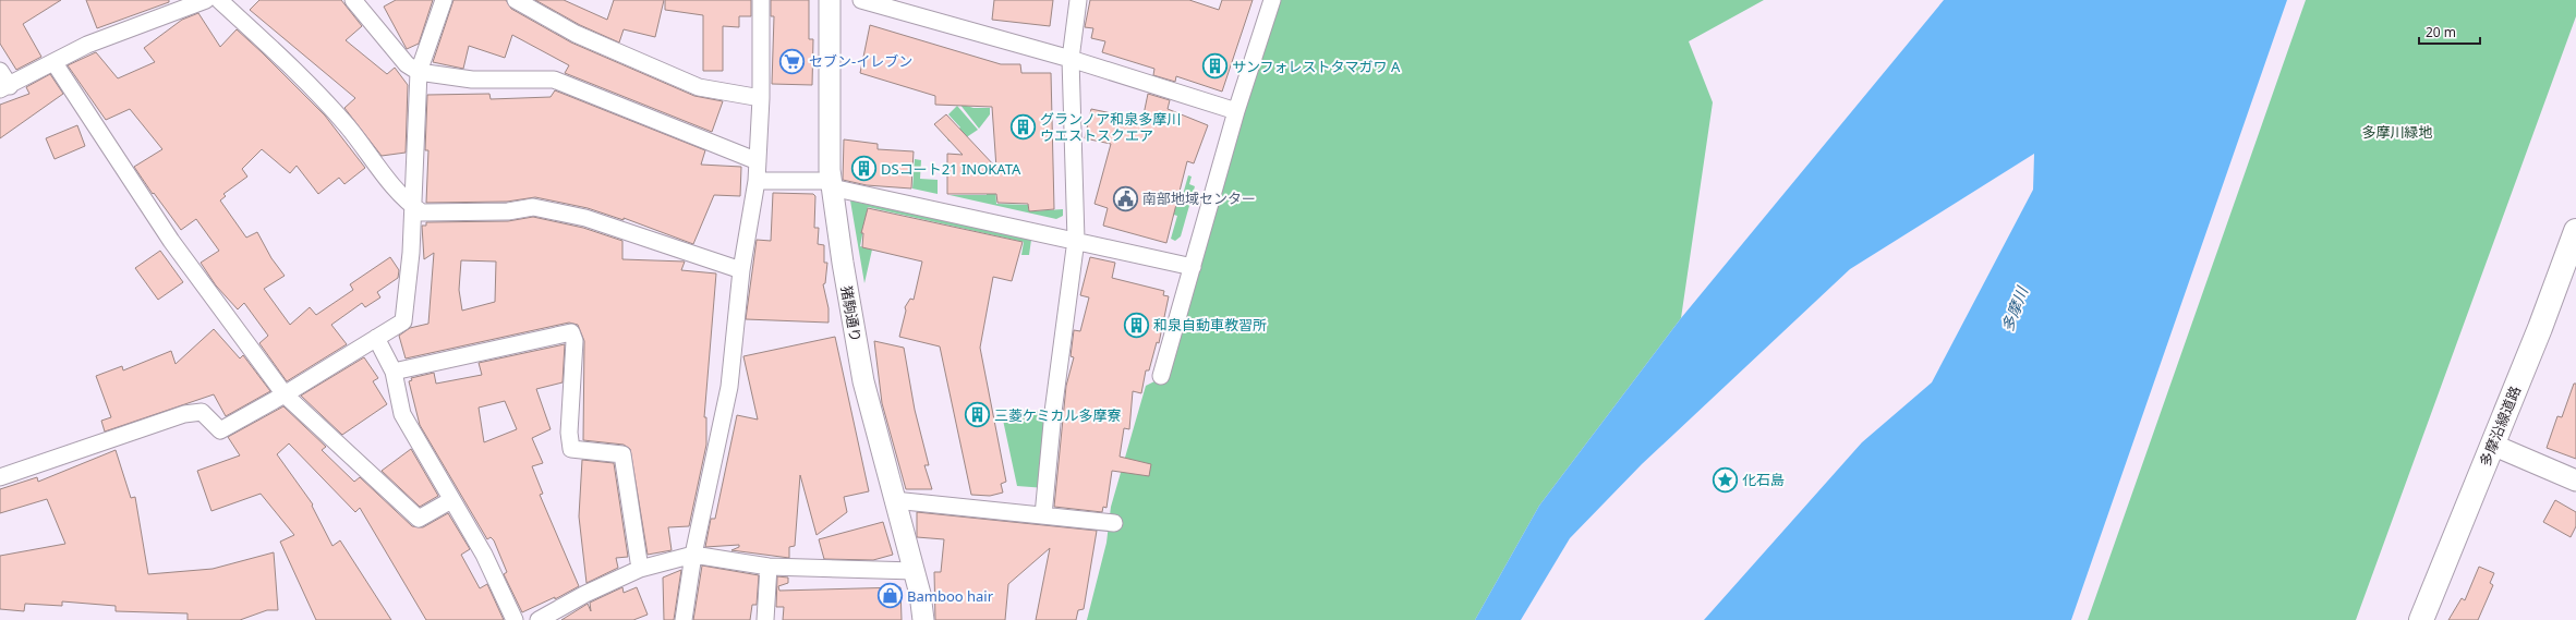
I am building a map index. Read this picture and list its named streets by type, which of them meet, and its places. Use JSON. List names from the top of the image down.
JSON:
{
  "streets": {
    "main road": ["多摩沿線道路"],
    "street": ["猪駒通り"]
  },
  "water": ["多摩川"],
  "parks": ["多摩川緑地"],
  "places": {
    "supermarket": ["セブン-イレブン"],
    "building": [
      "サンフォレストタマガワ A",
      "グランノア和泉多摩川 ウエストスクエア",
      "DSコート21 INOKATA",
      "和泉自動車教習所",
      "三菱ケミカル多摩寮"
    ],
    "public building": ["南部地域センター"],
    "place": ["化石島"],
    "shop": ["Bamboo hair"]
  },
  "scale_bar": "20 m"
}
